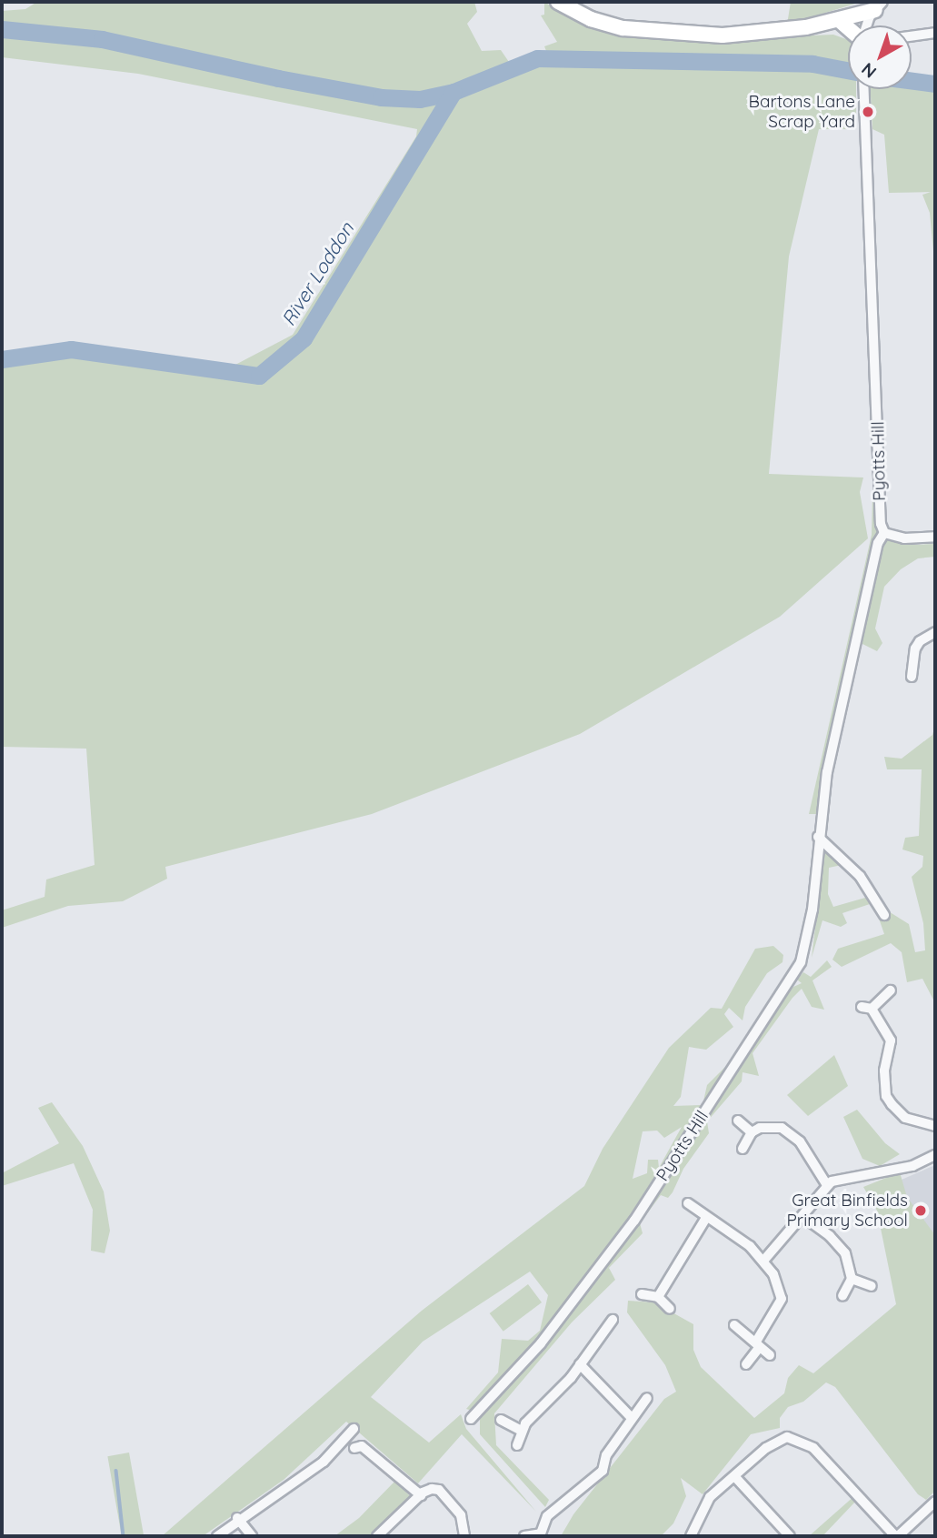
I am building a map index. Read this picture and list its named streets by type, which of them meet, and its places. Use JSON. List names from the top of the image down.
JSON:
{
  "streets": {
    "street": ["Pyotts Hill"]
  },
  "water": ["River Loddon"],
  "places": ["Bartons Lane Scrap Yard", "Great Binfields Primary School"],
  "north": "bottom left"
}
